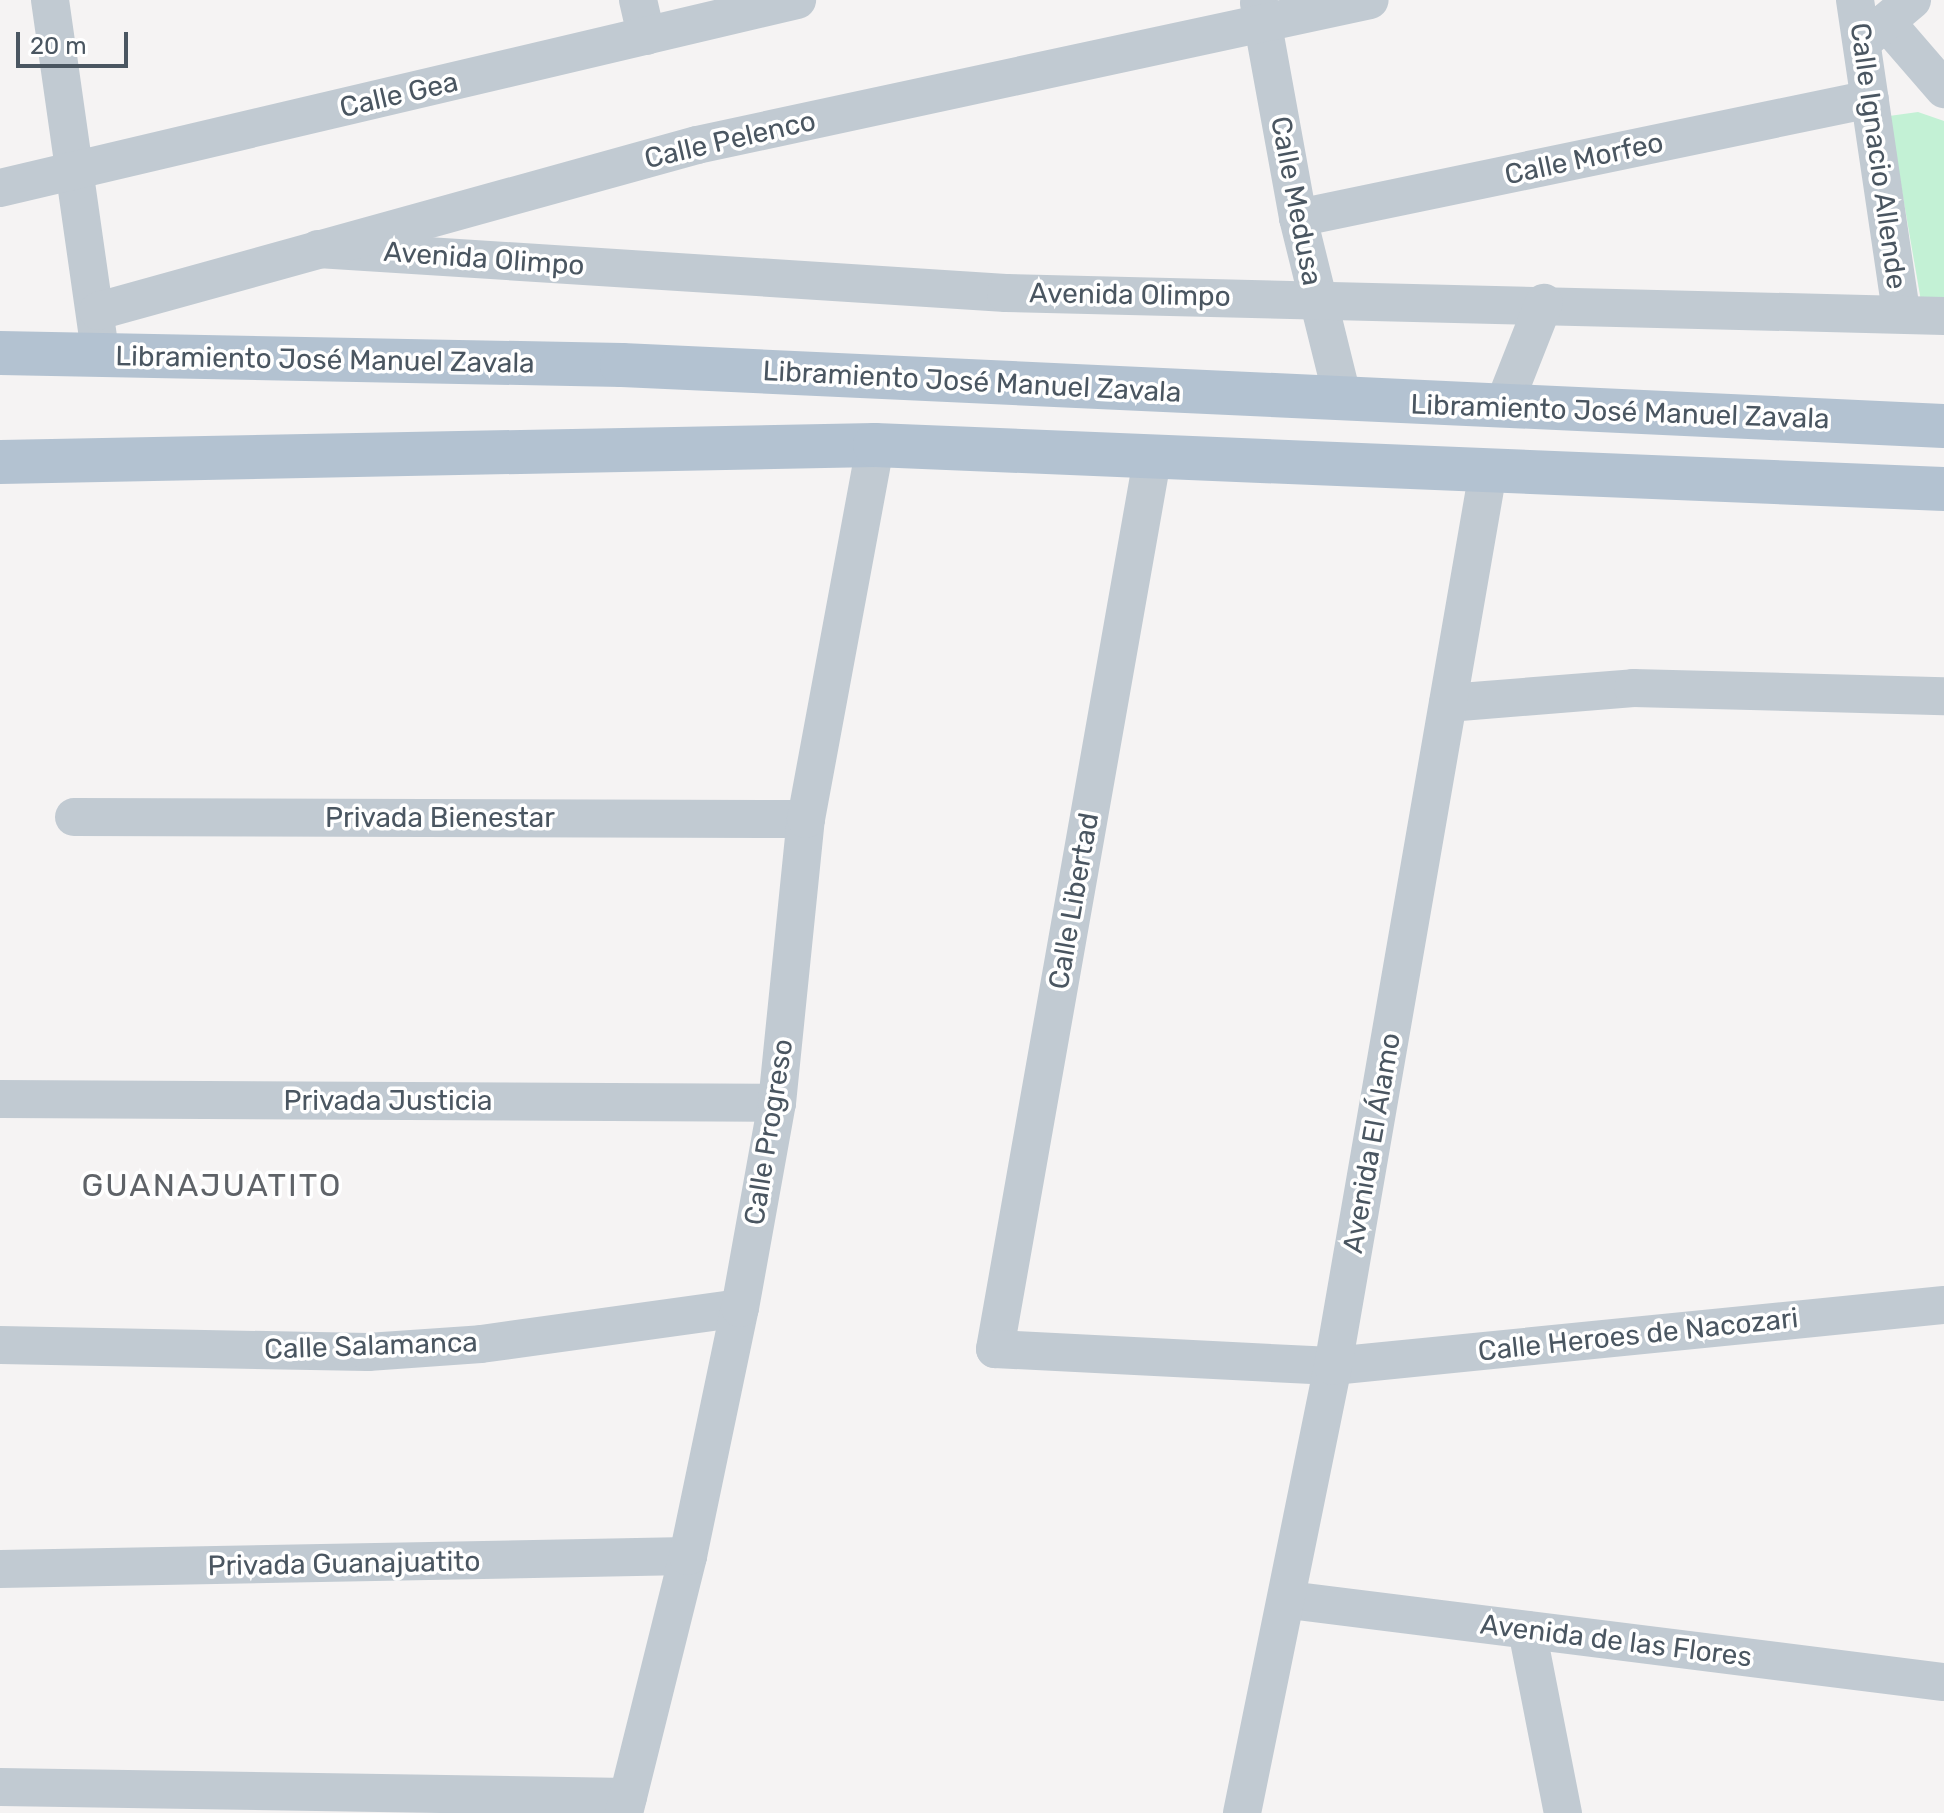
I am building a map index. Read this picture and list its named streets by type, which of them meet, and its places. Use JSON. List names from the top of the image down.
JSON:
{
  "streets": {
    "main road": ["Libramiento José Manuel Zavala"],
    "street": [
      "Calle Gea",
      "Calle Pelenco",
      "Calle Ignacio Allende",
      "Calle Morfeo",
      "Calle Medusa",
      "Avenida Olimpo",
      "Privada Bienestar",
      "Calle Libertad",
      "Privada Justicia",
      "Calle Progreso",
      "Avenida El Álamo",
      "Calle Heroes de Nacozari",
      "Calle Salamanca",
      "Privada Guanajuatito",
      "Avenida de las Flores"
    ]
  },
  "crossings": [
    ["Calle Pelenco", "Calle Medusa"],
    ["Calle Pelenco", "Avenida Olimpo"],
    ["Calle Ignacio Allende", "Calle Morfeo"],
    ["Calle Ignacio Allende", "Avenida Olimpo"],
    ["Calle Morfeo", "Calle Medusa"],
    ["Calle Medusa", "Avenida Olimpo"],
    ["Calle Medusa", "Libramiento José Manuel Zavala"],
    ["Privada Bienestar", "Calle Progreso"],
    ["Calle Libertad", "Calle Heroes de Nacozari"],
    ["Privada Justicia", "Calle Progreso"],
    ["Calle Progreso", "Calle Salamanca"],
    ["Calle Progreso", "Privada Guanajuatito"],
    ["Avenida El Álamo", "Calle Heroes de Nacozari"],
    ["Avenida El Álamo", "Avenida de las Flores"]
  ],
  "districts": ["GUANAJUATITO"],
  "scale_bar": "20 m"
}
